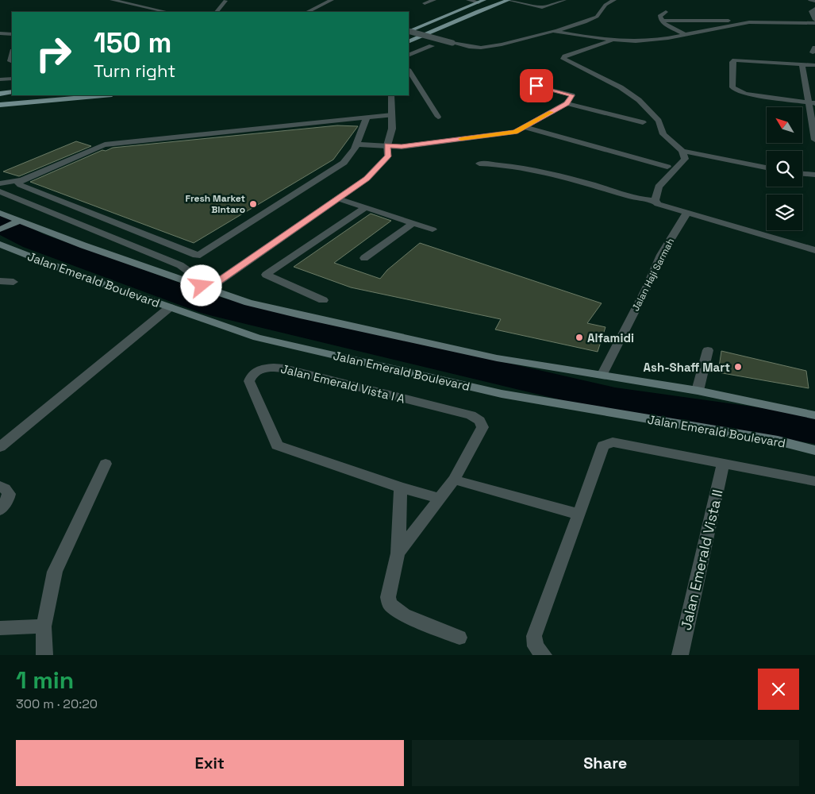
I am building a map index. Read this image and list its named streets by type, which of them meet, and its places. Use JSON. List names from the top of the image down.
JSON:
{
  "streets": {
    "main road": ["Jalan Emerald Boulevard"],
    "street": ["Jalan Haji Sarmah", "Jalan Emerald Vista I A", "Jalan Emerald Vista II"]
  },
  "places": ["Fresh Market Bintaro", "Alfamidi", "Ash-Shaff Mart"],
  "north": "top left",
  "page": {
    "turn": ["150 m", "Turn right"],
    "heading": ["1 min", "300 m · 20:20"],
    "buttons": ["Exit", "Share"]
  }
}
